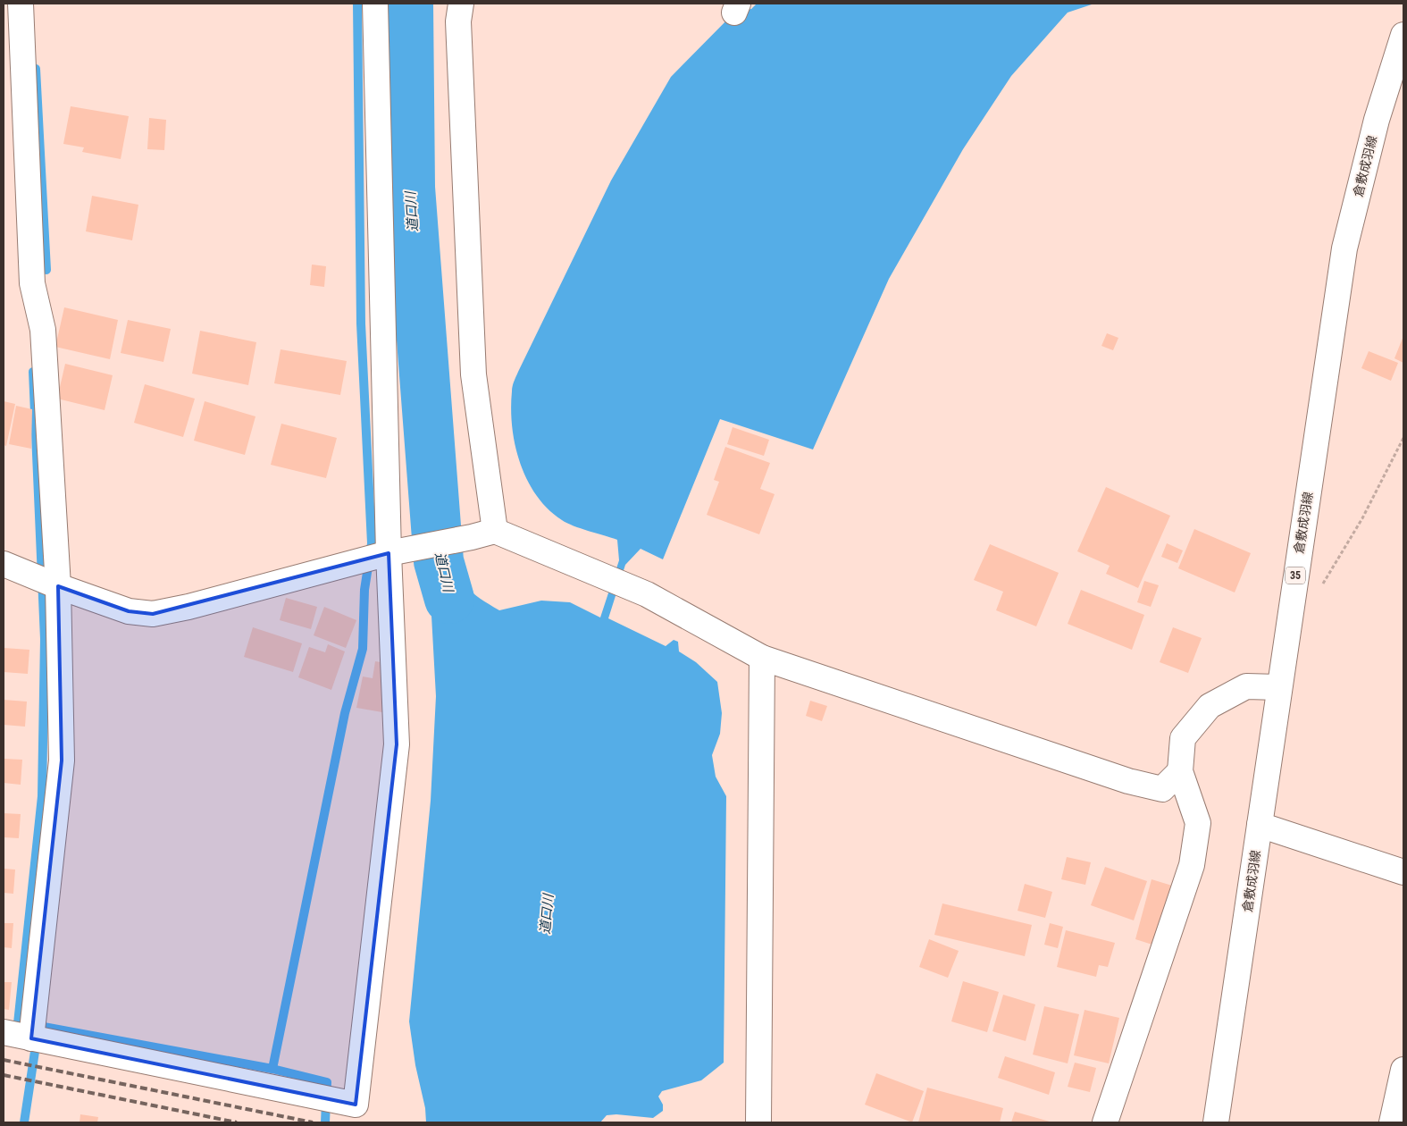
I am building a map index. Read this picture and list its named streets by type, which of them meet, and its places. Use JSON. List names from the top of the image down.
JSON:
{
  "streets": {
    "street": ["倉敷成羽線", "35"]
  },
  "water": ["道口川"]
}
